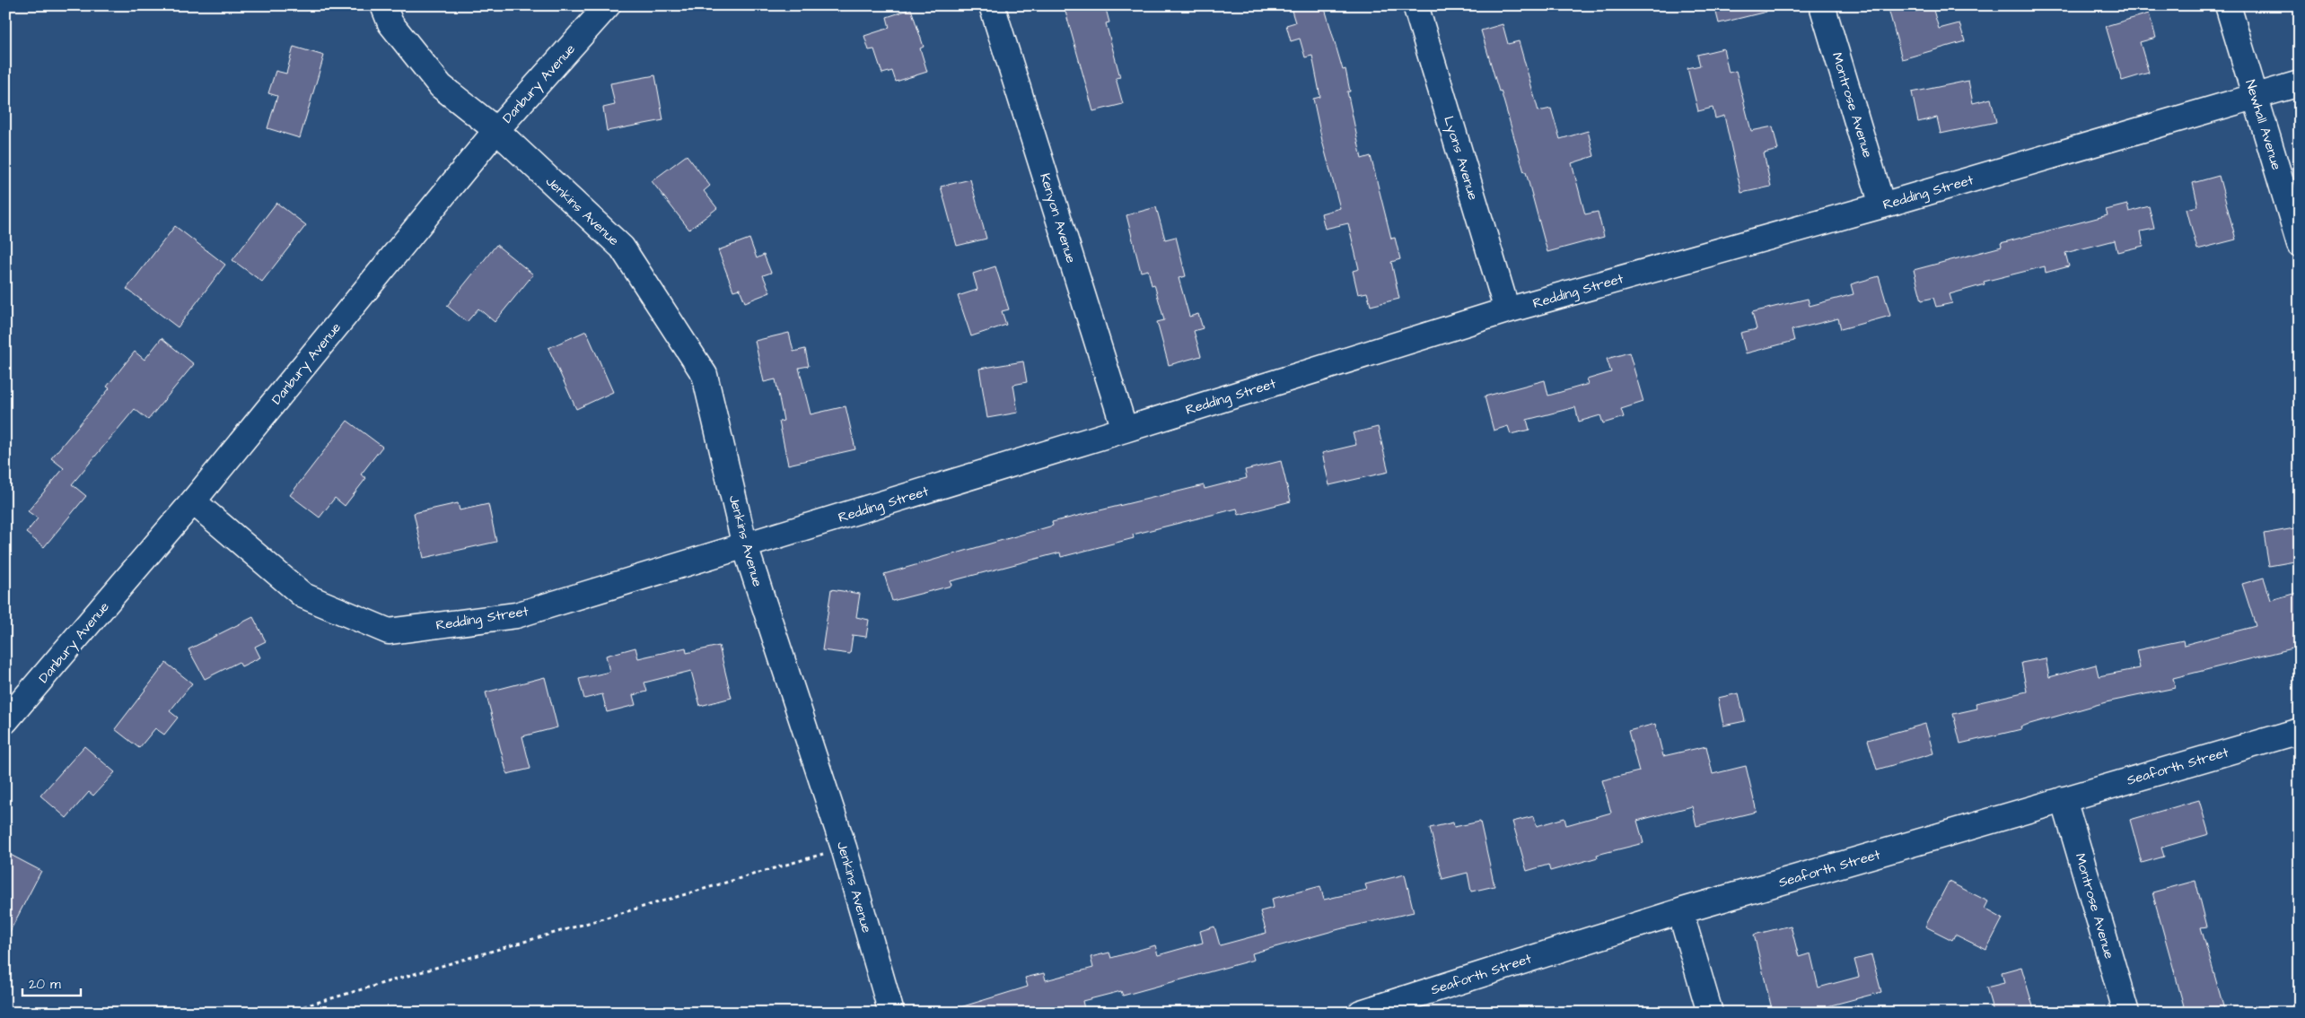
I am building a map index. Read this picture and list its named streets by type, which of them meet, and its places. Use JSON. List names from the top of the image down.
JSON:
{
  "streets": {
    "street": [
      "Danbury Avenue",
      "Montrose Avenue",
      "Newhall Avenue",
      "Lyons Avenue",
      "Redding Street",
      "Jenkins Avenue",
      "Kenyon Avenue",
      "Seaforth Street"
    ]
  },
  "crossings": [
    ["Danbury Avenue", "Redding Street"],
    ["Danbury Avenue", "Jenkins Avenue"],
    ["Montrose Avenue", "Redding Street"],
    ["Montrose Avenue", "Seaforth Street"],
    ["Newhall Avenue", "Redding Street"],
    ["Lyons Avenue", "Redding Street"],
    ["Redding Street", "Jenkins Avenue"],
    ["Redding Street", "Kenyon Avenue"]
  ],
  "scale_bar": "20 m"
}
